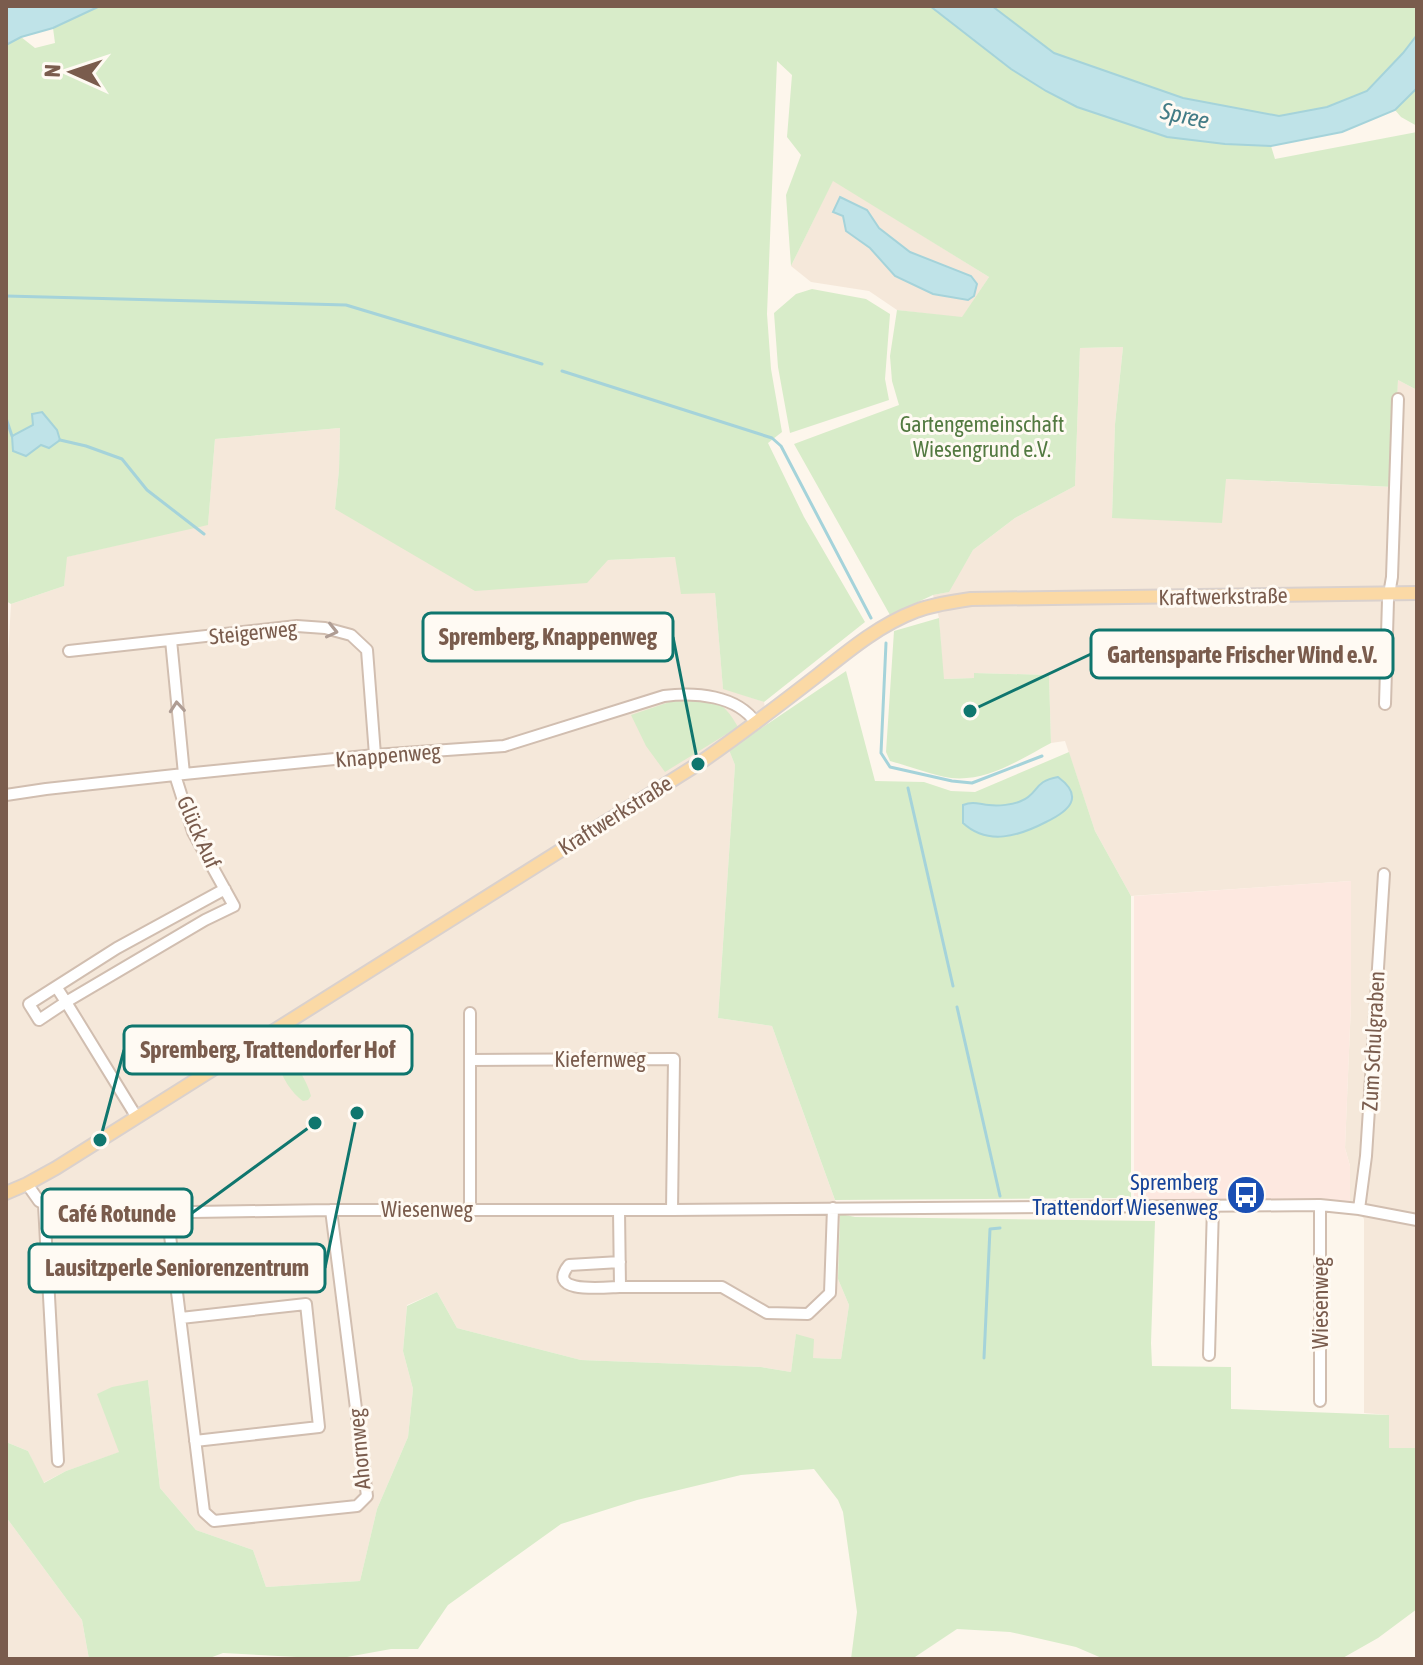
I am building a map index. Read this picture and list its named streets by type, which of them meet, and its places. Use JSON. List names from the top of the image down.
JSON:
{
  "streets": {
    "main road": ["Kraftwerkstraße"],
    "street": [
      "Steigerweg",
      "Knappenweg",
      "Glück Auf",
      "Zum Schulgraben",
      "Kiefernweg",
      "Wiesenweg",
      "Ahornweg"
    ]
  },
  "crossings": [
    ["Kraftwerkstraße", "Knappenweg"],
    ["Steigerweg", "Knappenweg"],
    ["Knappenweg", "Glück Auf"],
    ["Zum Schulgraben", "Wiesenweg"],
    ["Kiefernweg", "Wiesenweg"],
    ["Wiesenweg", "Ahornweg"]
  ],
  "water": ["Spree"],
  "parks": ["Gartengemeinschaft Wiesengrund e.V."],
  "places": {
    "other": [
      "Gartensparte Frischer Wind e.V.",
      "Spremberg, Knappenweg",
      "Lausitzperle Seniorenzentrum",
      "Café Rotunde",
      "Spremberg, Trattendorfer Hof"
    ],
    "bus stop": ["Spremberg Trattendorf Wiesenweg"]
  },
  "north": "left"
}
